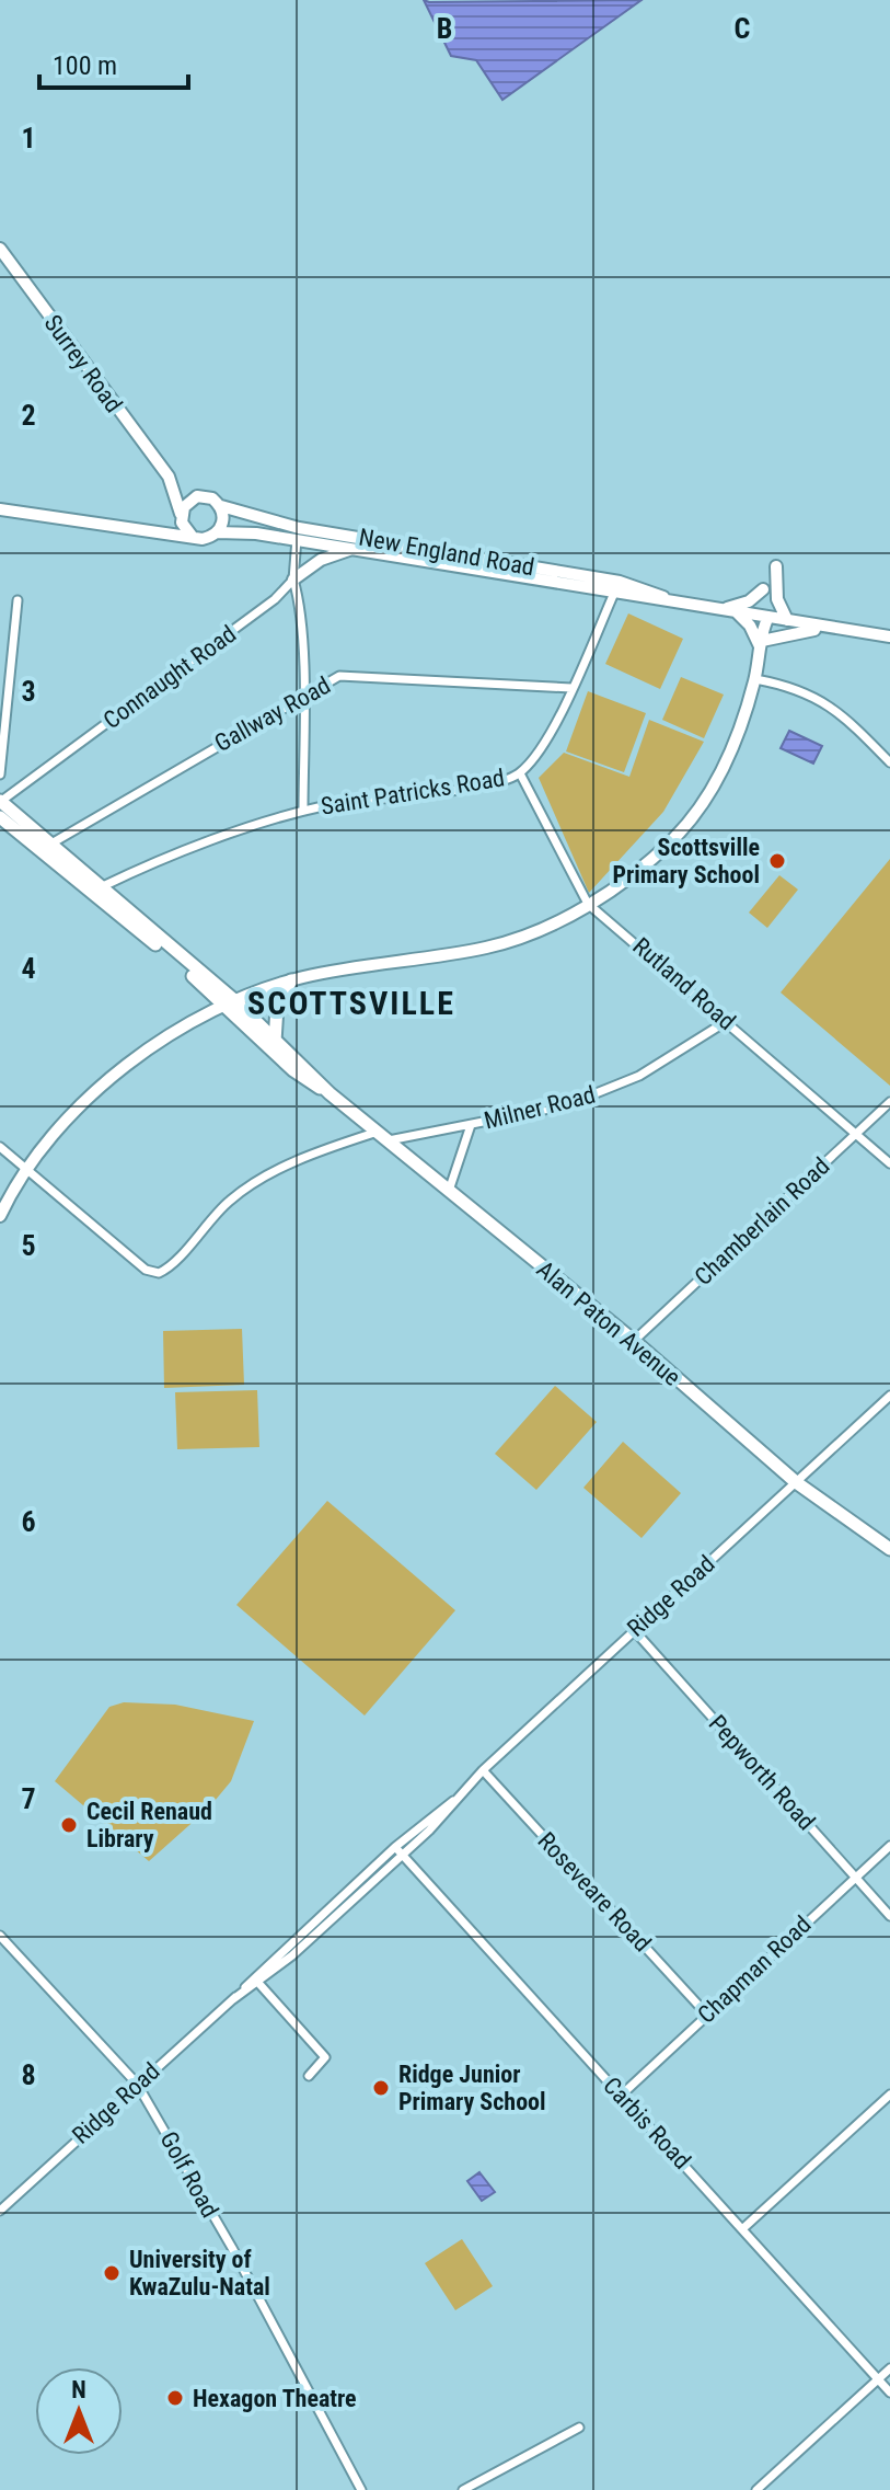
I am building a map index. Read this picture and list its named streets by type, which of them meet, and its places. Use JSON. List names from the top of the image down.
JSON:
{
  "streets": {
    "main road": ["Alan Paton Avenue"],
    "street": [
      "Surrey Road",
      "New England Road",
      "Connaught Road",
      "Gallway Road",
      "Saint Patricks Road",
      "Rutland Road",
      "Milner Road",
      "Chamberlain Road",
      "Ridge Road",
      "Pepworth Road",
      "Roseveare Road",
      "Chapman Road",
      "Carbis Road",
      "Golf Road"
    ]
  },
  "crossings": [
    ["Surrey Road", "New England Road"],
    ["New England Road", "Saint Patricks Road"],
    ["Connaught Road", "Alan Paton Avenue"],
    ["Gallway Road", "Saint Patricks Road"],
    ["Gallway Road", "Alan Paton Avenue"],
    ["Saint Patricks Road", "Rutland Road"],
    ["Saint Patricks Road", "Alan Paton Avenue"],
    ["Rutland Road", "Milner Road"],
    ["Rutland Road", "Chamberlain Road"],
    ["Milner Road", "Alan Paton Avenue"],
    ["Chamberlain Road", "Alan Paton Avenue"],
    ["Alan Paton Avenue", "Ridge Road"],
    ["Ridge Road", "Pepworth Road"],
    ["Ridge Road", "Roseveare Road"],
    ["Ridge Road", "Carbis Road"],
    ["Ridge Road", "Golf Road"],
    ["Pepworth Road", "Chapman Road"],
    ["Roseveare Road", "Chapman Road"],
    ["Chapman Road", "Carbis Road"]
  ],
  "districts": ["SCOTTSVILLE"],
  "places": [
    "Scottsville Primary School",
    "Cecil Renaud Library",
    "Ridge Junior Primary School",
    "University of KwaZulu-Natal",
    "Hexagon Theatre"
  ],
  "scale_bar": "100 m",
  "north": "top",
  "grid": {
    "columns": ["B", "C"],
    "rows": [
      "1",
      "2",
      "3",
      "4",
      "5",
      "6",
      "7",
      "8"
    ]
  }
}
